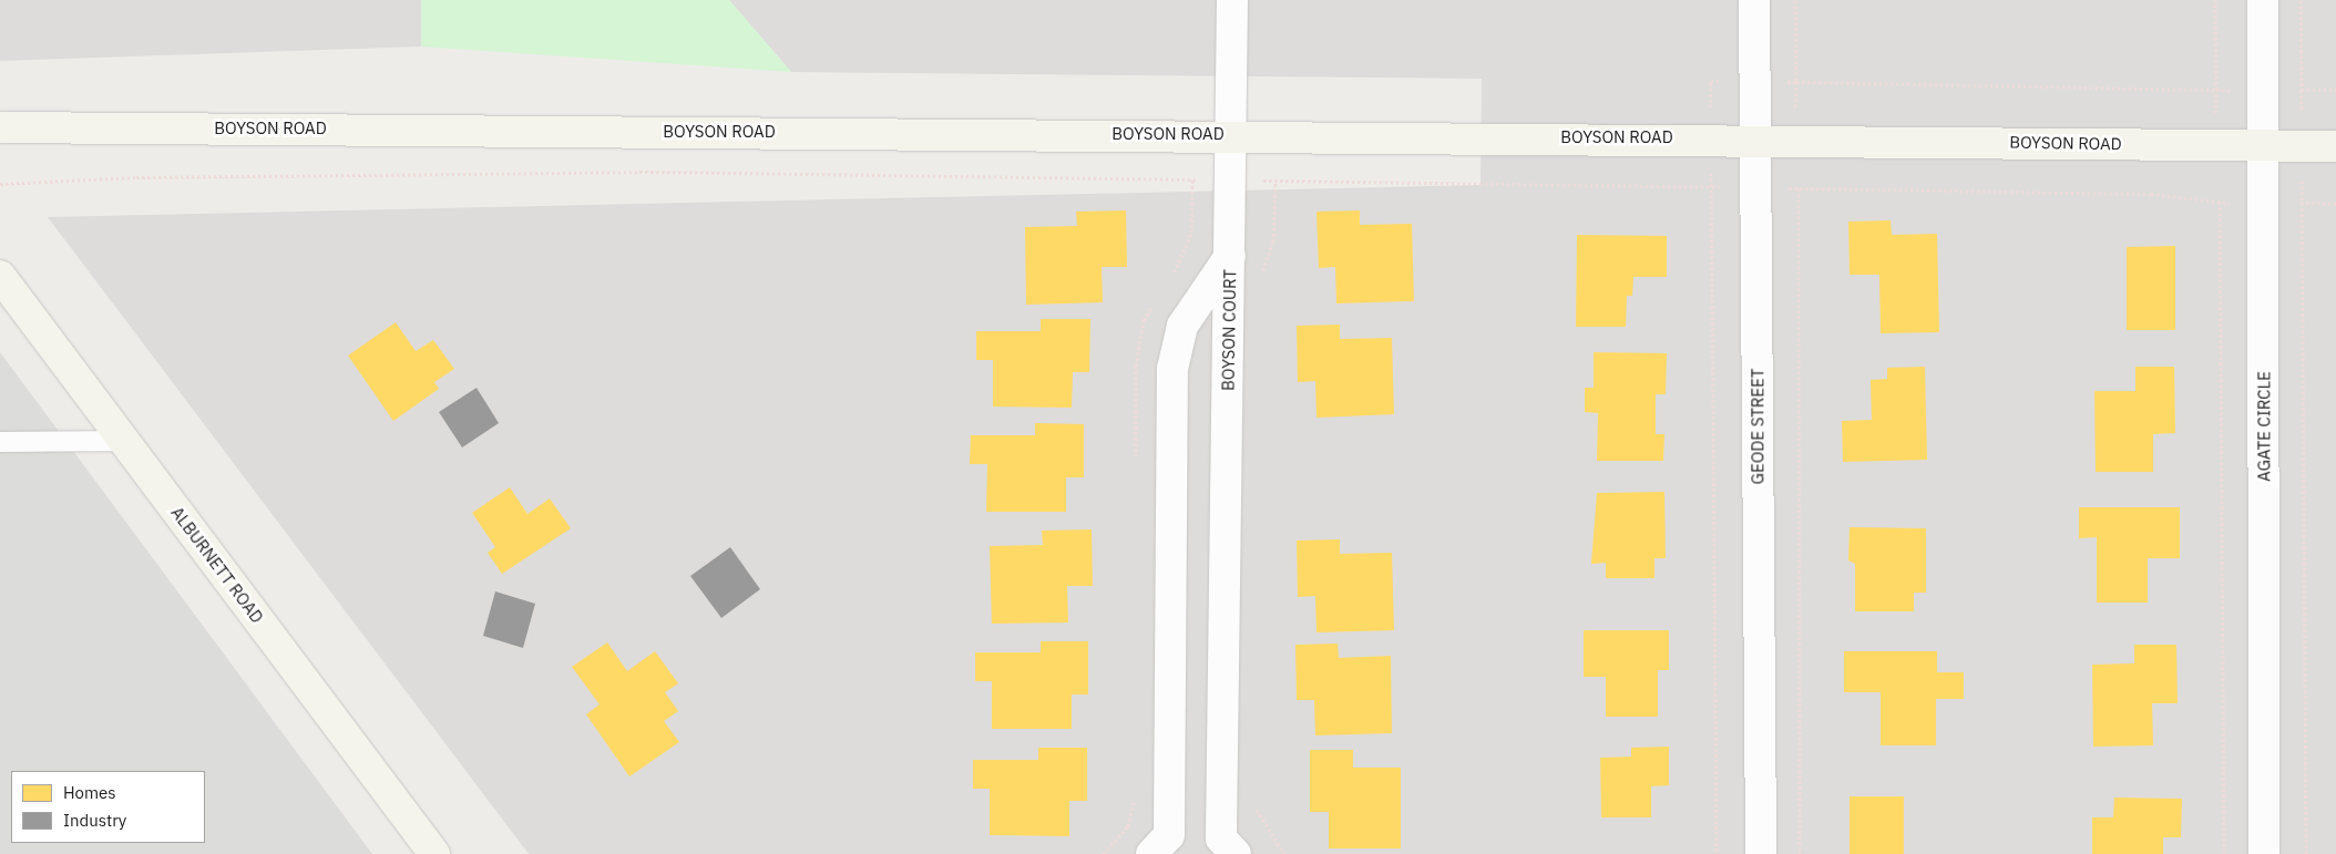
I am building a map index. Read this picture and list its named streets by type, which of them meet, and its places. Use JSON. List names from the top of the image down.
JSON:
{
  "streets": {
    "street": [
      "BOYSON ROAD",
      "BOYSON COURT",
      "GEODE STREET",
      "AGATE CIRCLE",
      "ALBURNETT ROAD"
    ]
  },
  "crossings": [
    ["BOYSON ROAD", "GEODE STREET"],
    ["BOYSON ROAD", "AGATE CIRCLE"]
  ],
  "legend": ["Homes", "Industry"]
}
